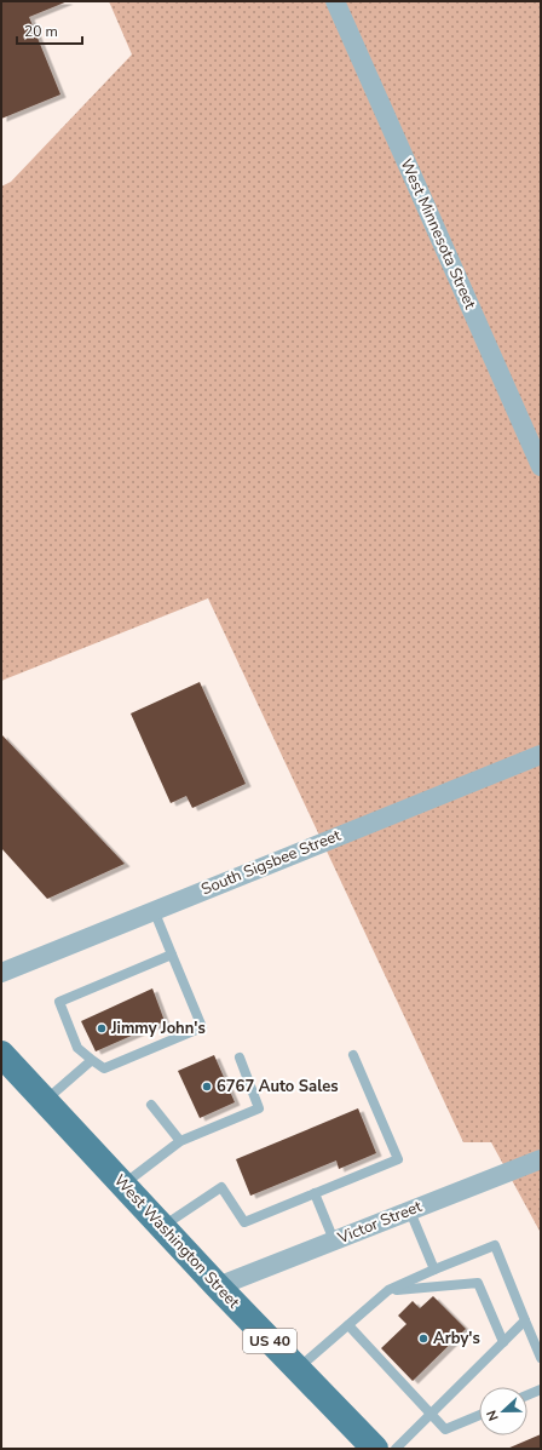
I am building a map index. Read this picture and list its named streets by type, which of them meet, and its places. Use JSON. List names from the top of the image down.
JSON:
{
  "streets": {
    "main road": ["West Washington Street", "US 40"],
    "street": ["West Minnesota Street", "South Sigsbee Street", "Victor Street"]
  },
  "crossings": [
    ["Victor Street", "West Washington Street"]
  ],
  "places": ["Jimmy John's", "6767 Auto Sales", "Arby's"],
  "scale_bar": "20 m",
  "north": "left"
}
